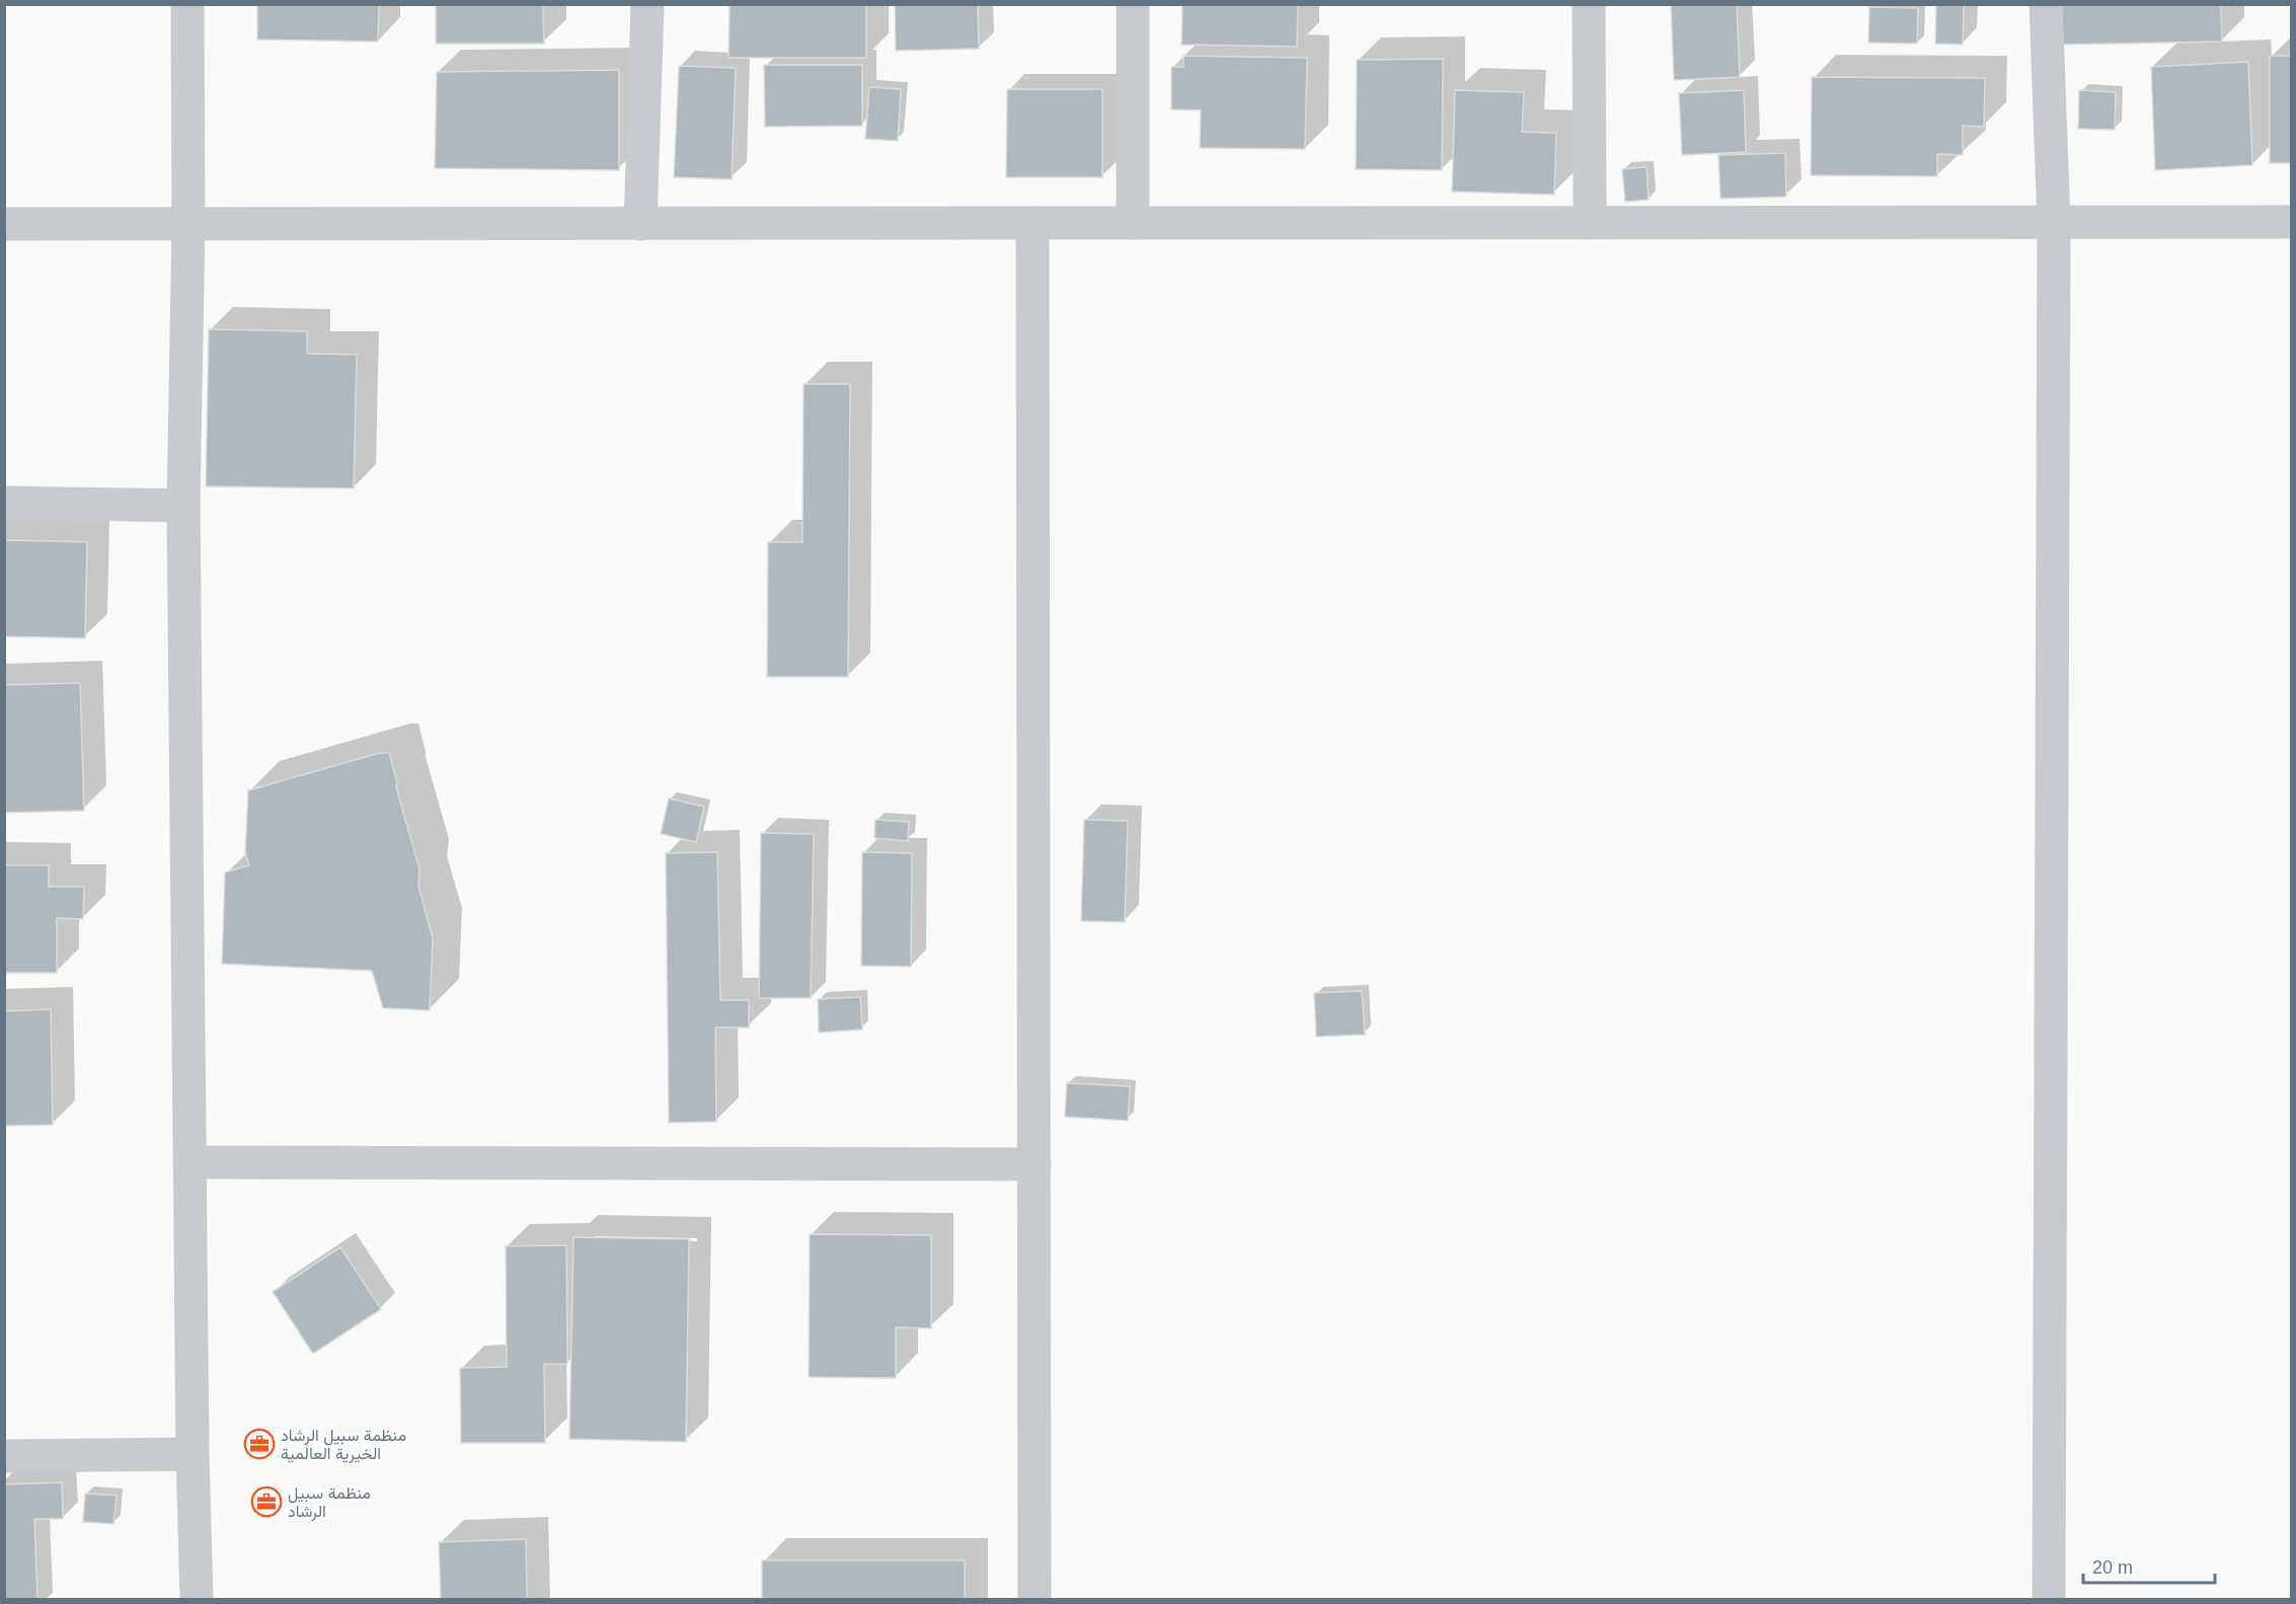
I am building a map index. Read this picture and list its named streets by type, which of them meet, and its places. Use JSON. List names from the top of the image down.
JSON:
{
  "places": {
    "office": ["منظمة سبيل الرشاد الخيرية العالمية", "منظمة سبيل الرشاد"]
  },
  "scale_bar": "20 m"
}
